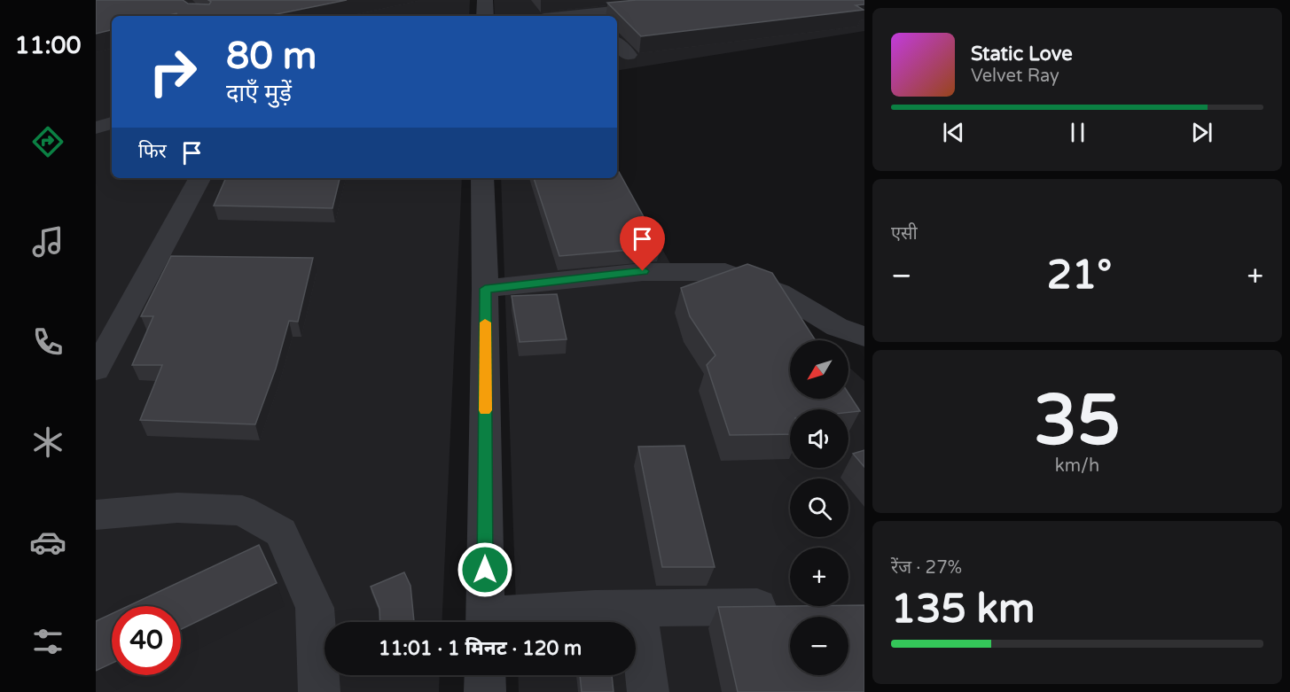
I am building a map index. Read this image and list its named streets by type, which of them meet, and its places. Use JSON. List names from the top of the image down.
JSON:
{
  "north": "bottom left",
  "page": {
    "tabs": "11:00",
    "turn": ["80 m", "दाएँ मुड़ें"],
    "song": ["Static Love", "Velvet Ray"],
    "then": "फिर",
    "tile": [
      "एसी",
      ["35", "km/h"],
      ["रेंज · 27%", "135 km"]
    ],
    "heat": ["−", "21°", "+"],
    "map_buttons": ["+", "−"],
    "limit": "40",
    "trip": "11:01 · 1 मिनट · 120 m"
  }
}
